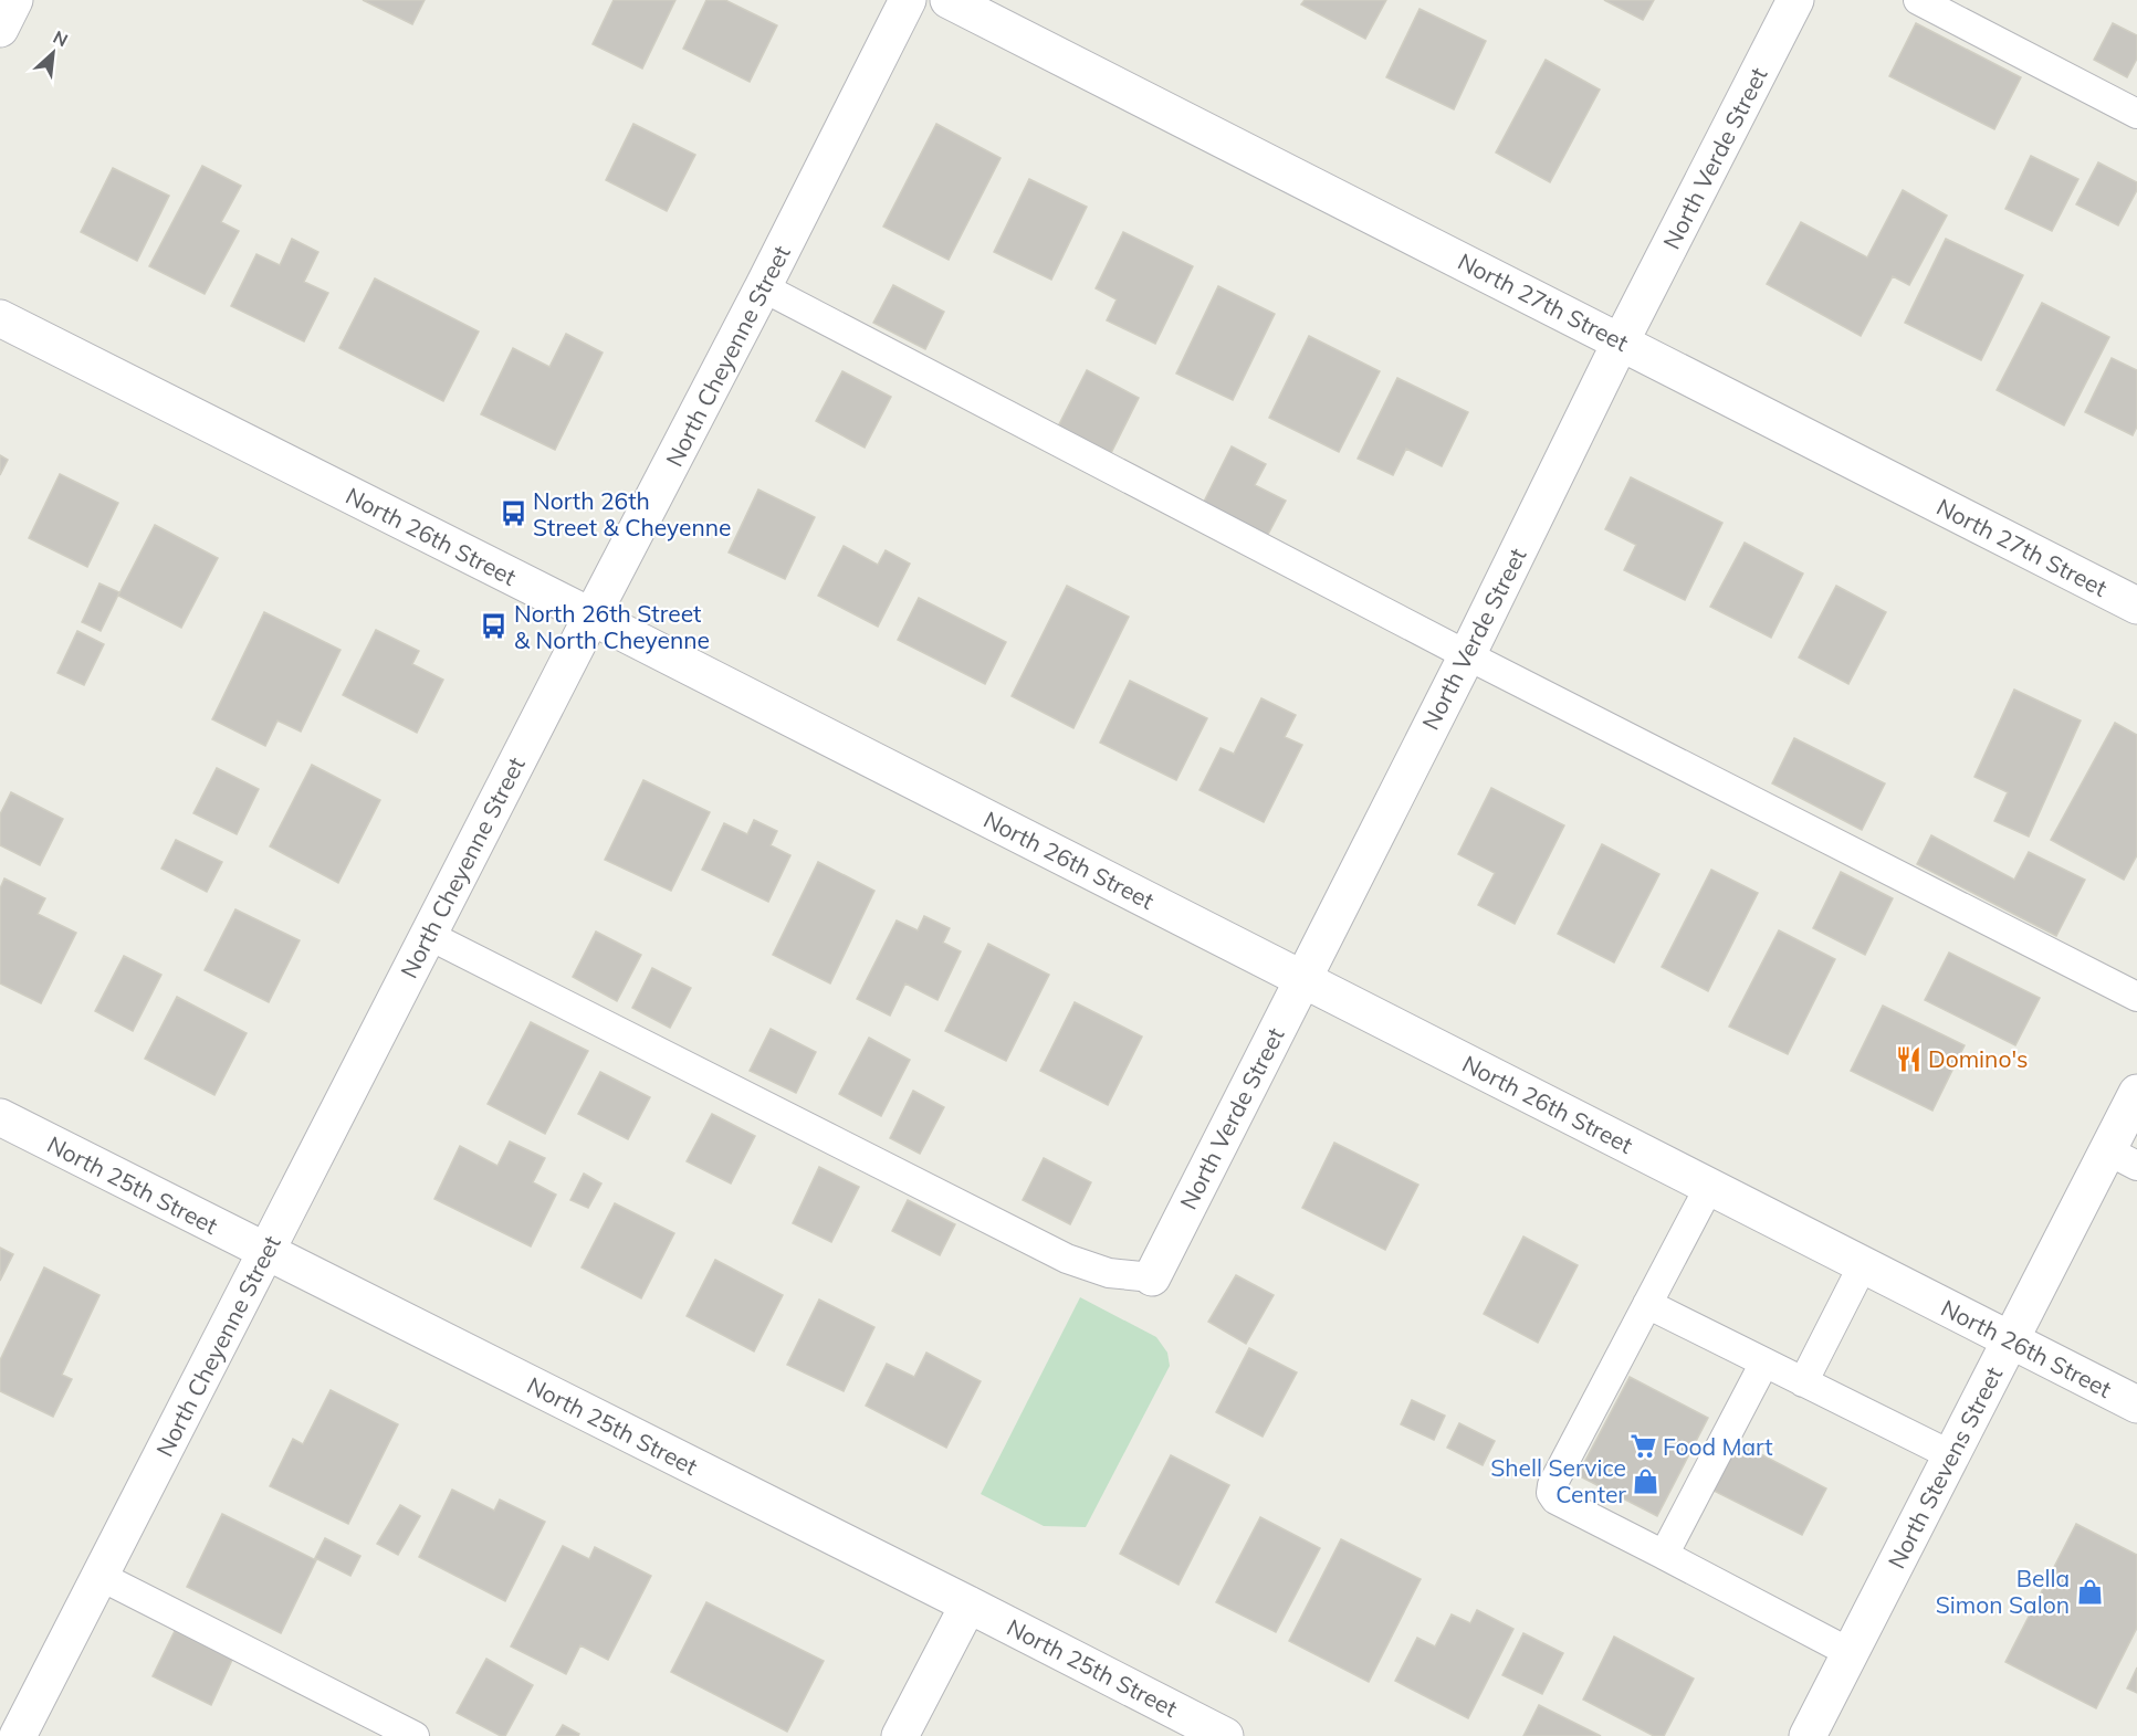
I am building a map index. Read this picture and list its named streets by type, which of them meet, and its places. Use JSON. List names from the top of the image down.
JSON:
{
  "streets": {
    "street": [
      "North Verde Street",
      "North 27th Street",
      "North Cheyenne Street",
      "North 26th Street",
      "North 25th Street",
      "North Stevens Street"
    ]
  },
  "crossings": [
    ["North Verde Street", "North 27th Street"],
    ["North Verde Street", "North 26th Street"],
    ["North Cheyenne Street", "North 26th Street"],
    ["North Cheyenne Street", "North 25th Street"],
    ["North 26th Street", "North Stevens Street"]
  ],
  "places": {
    "bus stop": ["North 26th Street & Cheyenne", "North 26th Street & North Cheyenne"],
    "restaurant": ["Domino's"],
    "supermarket": ["Food Mart"],
    "shop": ["Shell Service Center", "Bella Simon Salon"]
  },
  "north": "top right"
}
